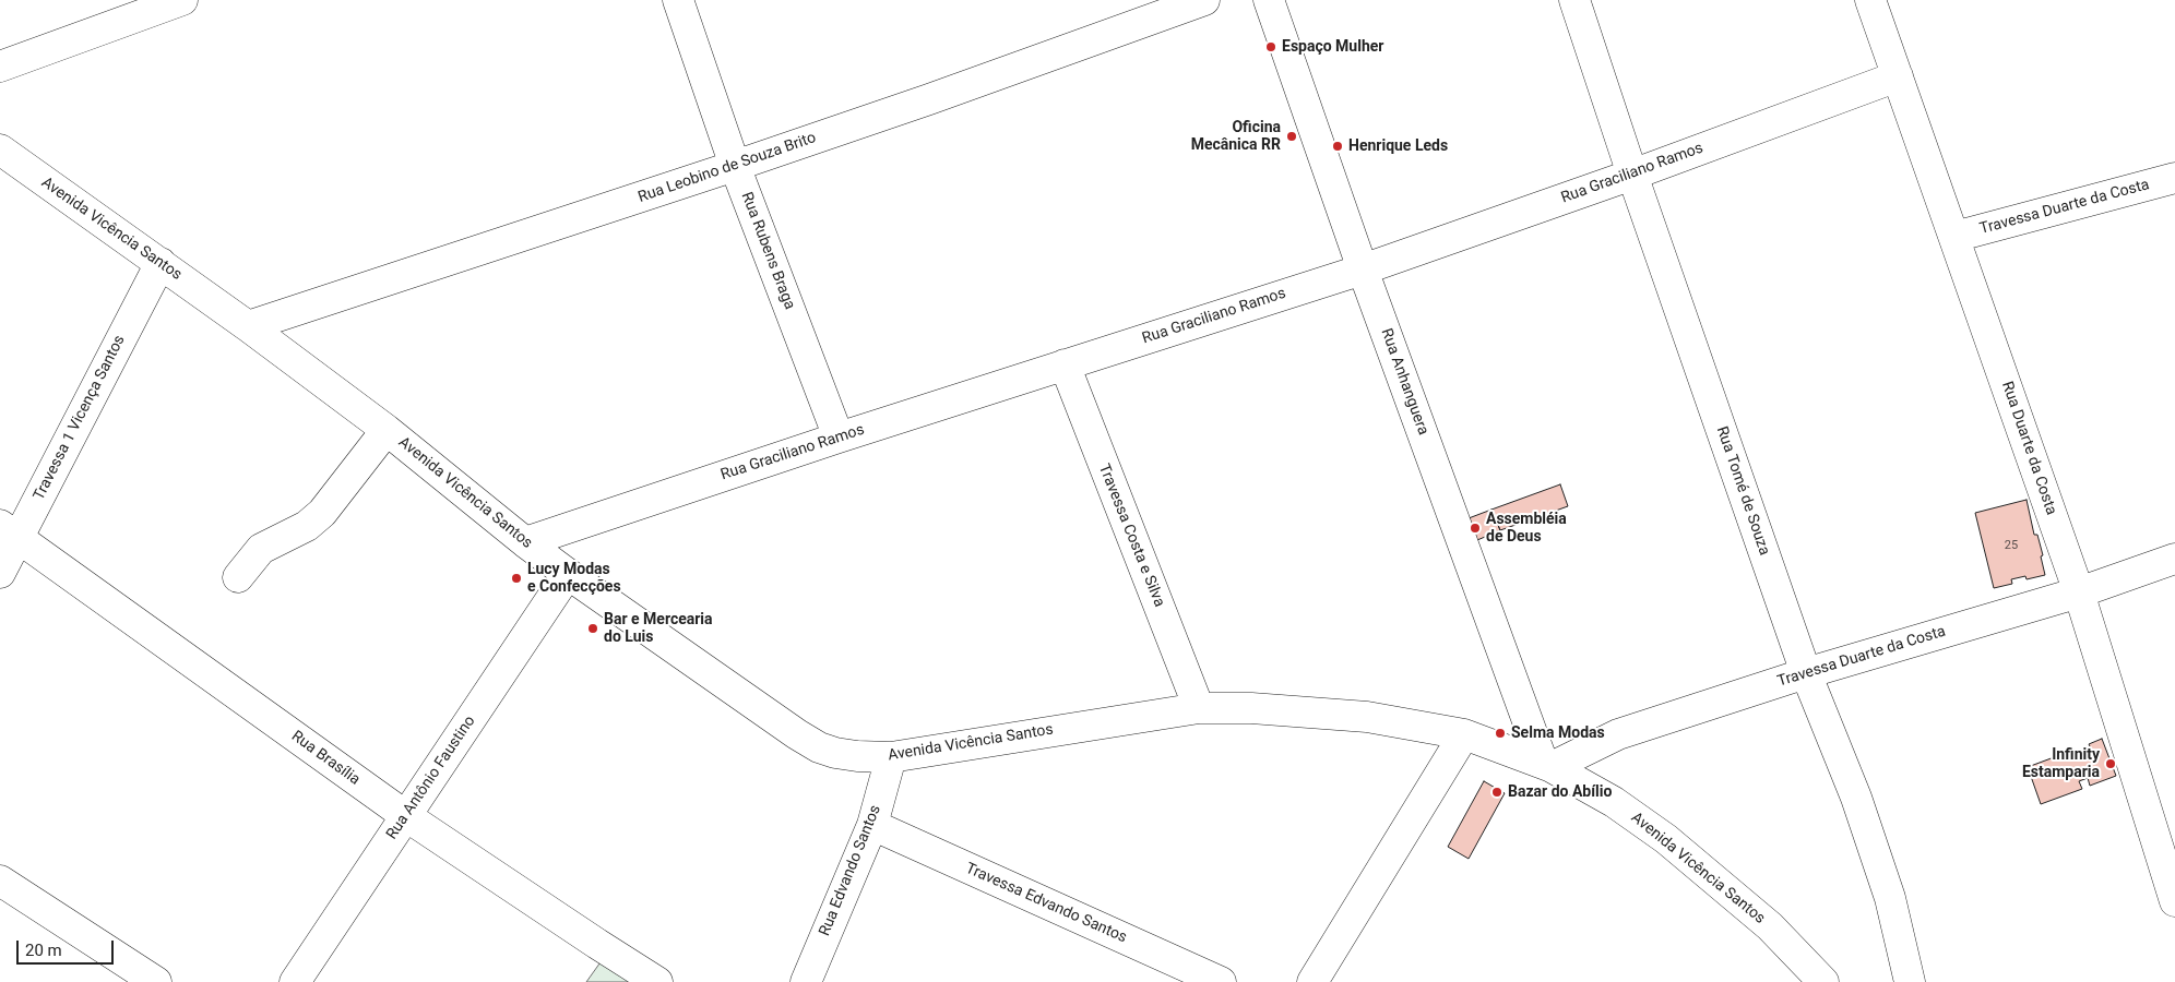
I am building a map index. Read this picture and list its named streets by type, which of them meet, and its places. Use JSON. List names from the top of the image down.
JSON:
{
  "streets": {
    "street": [
      "Rua Leobino de Souza Brito",
      "Rua Graciliano Ramos",
      "Travessa Duarte da Costa",
      "Avenida Vicência Santos",
      "Rua Rubens Braga",
      "Rua Anhanguera",
      "Travessa 1 Vicença Santos",
      "Rua Duarte da Costa",
      "Rua Tomé de Souza",
      "Travessa Costa e Silva",
      "Rua Brasília",
      "Rua Antônio Faustino",
      "Rua Edvando Santos",
      "Travessa Edvando Santos"
    ]
  },
  "crossings": [
    ["Rua Leobino de Souza Brito", "Avenida Vicência Santos"],
    ["Rua Leobino de Souza Brito", "Rua Rubens Braga"],
    ["Rua Graciliano Ramos", "Avenida Vicência Santos"],
    ["Rua Graciliano Ramos", "Rua Rubens Braga"],
    ["Rua Graciliano Ramos", "Rua Anhanguera"],
    ["Rua Graciliano Ramos", "Rua Duarte da Costa"],
    ["Rua Graciliano Ramos", "Rua Tomé de Souza"],
    ["Rua Graciliano Ramos", "Travessa Costa e Silva"],
    ["Travessa Duarte da Costa", "Avenida Vicência Santos"],
    ["Travessa Duarte da Costa", "Rua Anhanguera"],
    ["Travessa Duarte da Costa", "Rua Duarte da Costa"],
    ["Travessa Duarte da Costa", "Rua Tomé de Souza"],
    ["Avenida Vicência Santos", "Rua Anhanguera"],
    ["Avenida Vicência Santos", "Travessa 1 Vicença Santos"],
    ["Avenida Vicência Santos", "Travessa Costa e Silva"],
    ["Avenida Vicência Santos", "Rua Antônio Faustino"],
    ["Avenida Vicência Santos", "Rua Edvando Santos"],
    ["Travessa 1 Vicença Santos", "Rua Brasília"],
    ["Rua Brasília", "Rua Antônio Faustino"],
    ["Rua Edvando Santos", "Travessa Edvando Santos"]
  ],
  "places": [
    "Espaço Mulher",
    "Oficina Mecânica RR",
    "Henrique Leds",
    "Assembléia de Deus",
    "Lucy Modas e Confecções",
    "Bar e Mercearia do Luis",
    "Selma Modas",
    "Infinity Estamparia",
    "Bazar do Abílio"
  ],
  "house_numbers": ["25"],
  "scale_bar": "20 m"
}
